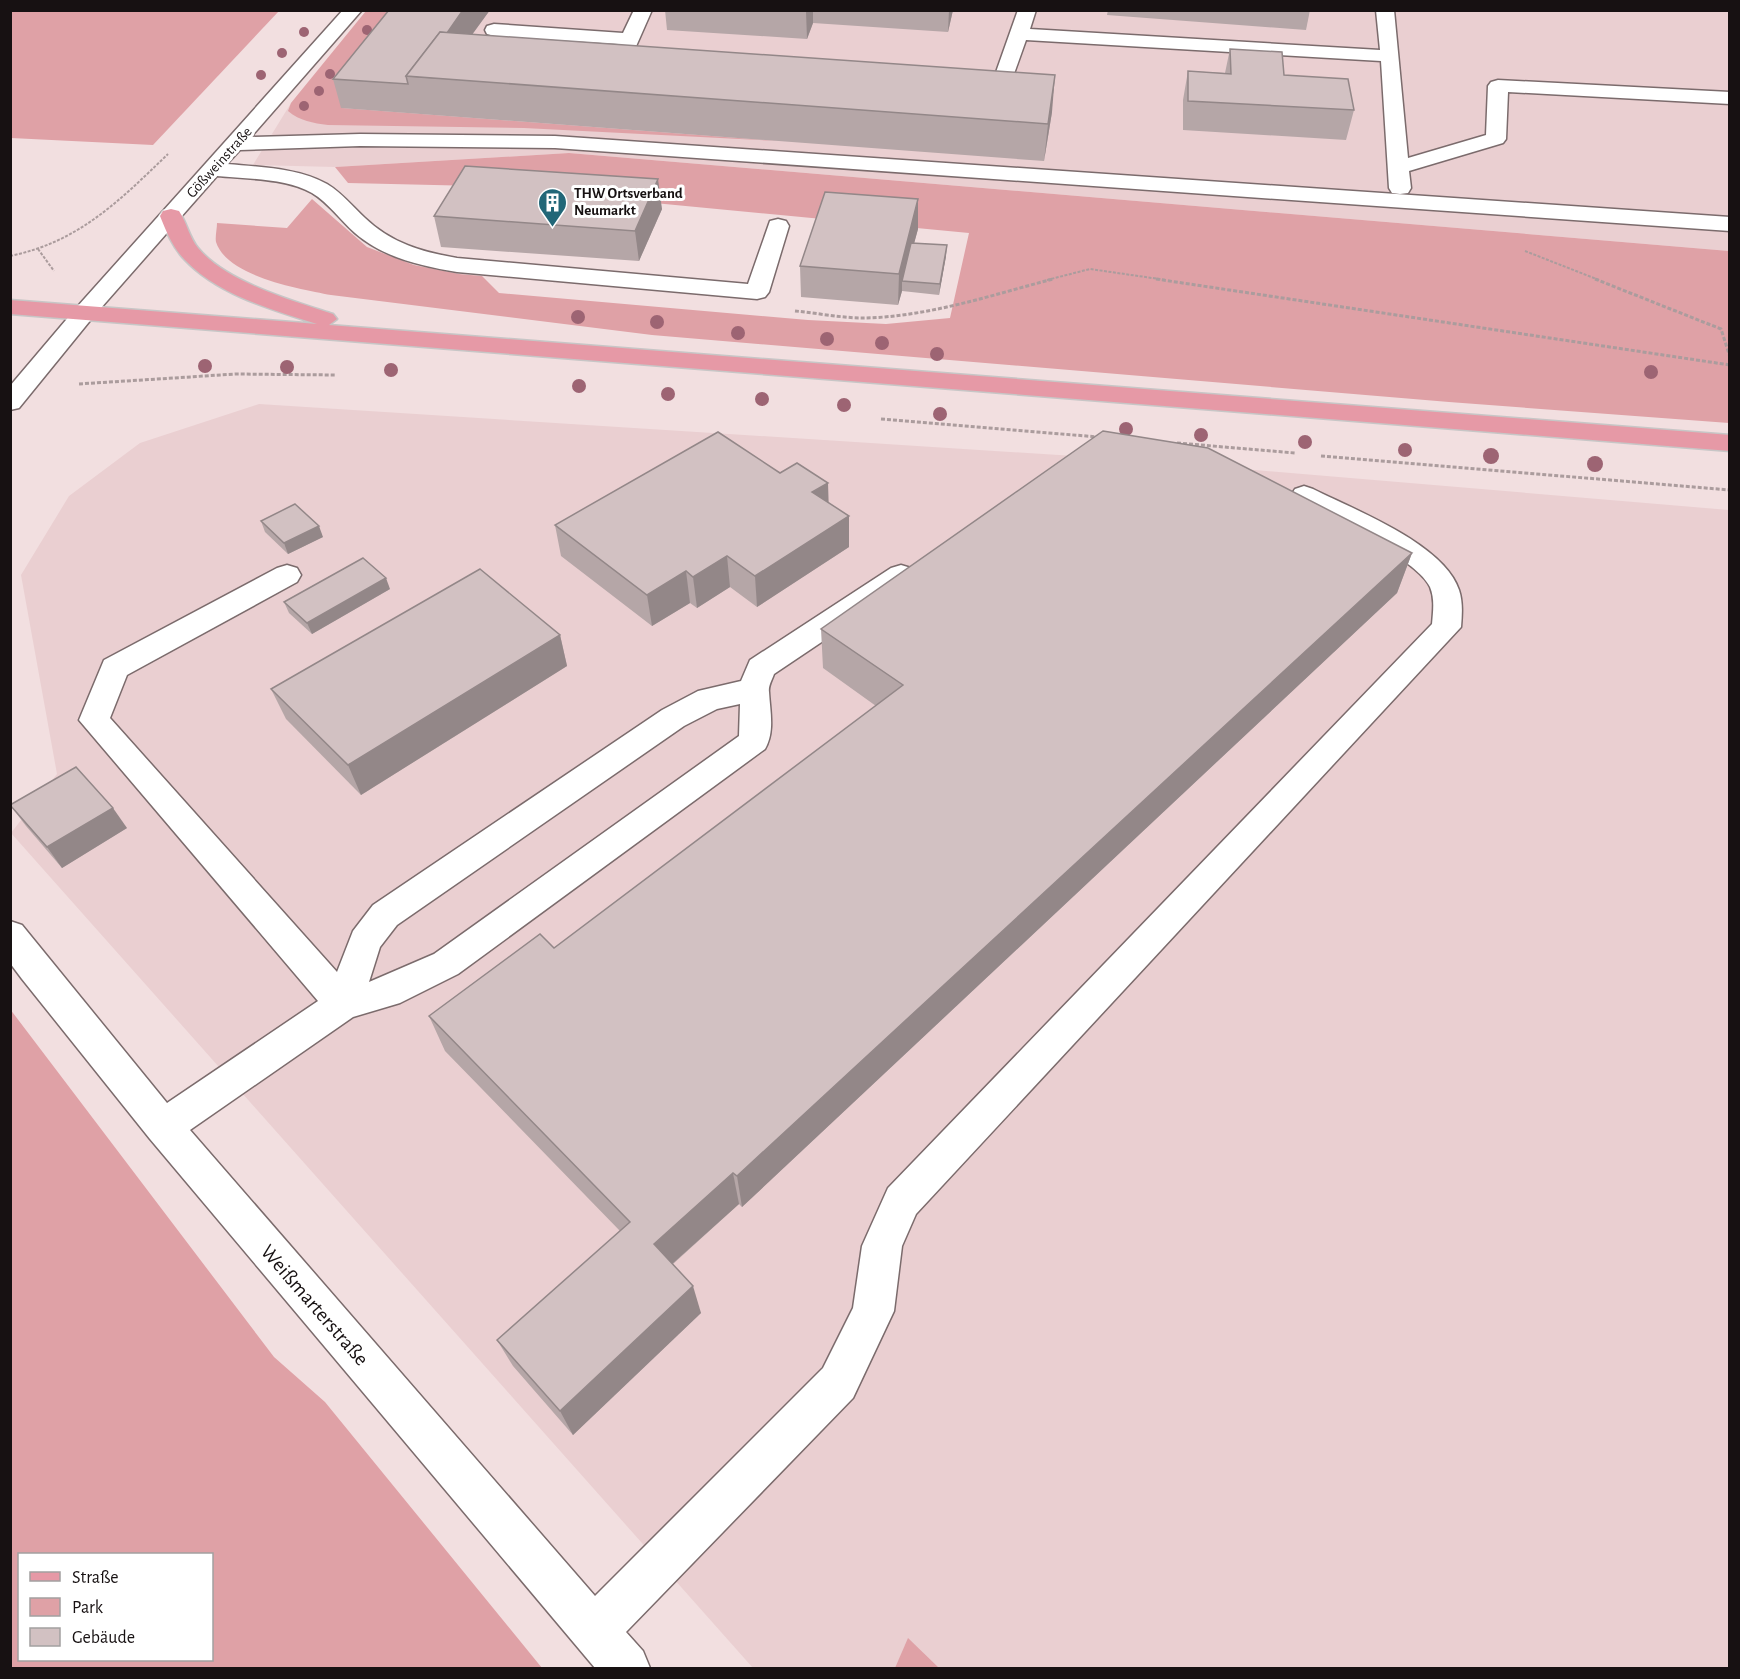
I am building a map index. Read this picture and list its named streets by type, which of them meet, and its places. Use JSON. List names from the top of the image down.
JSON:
{
  "streets": {
    "street": ["Gößweinstraße", "Weißmarterstraße"]
  },
  "places": {
    "building": ["THW Ortsverband Neumarkt"]
  },
  "legend": ["Straße", "Park", "Gebäude"]
}
